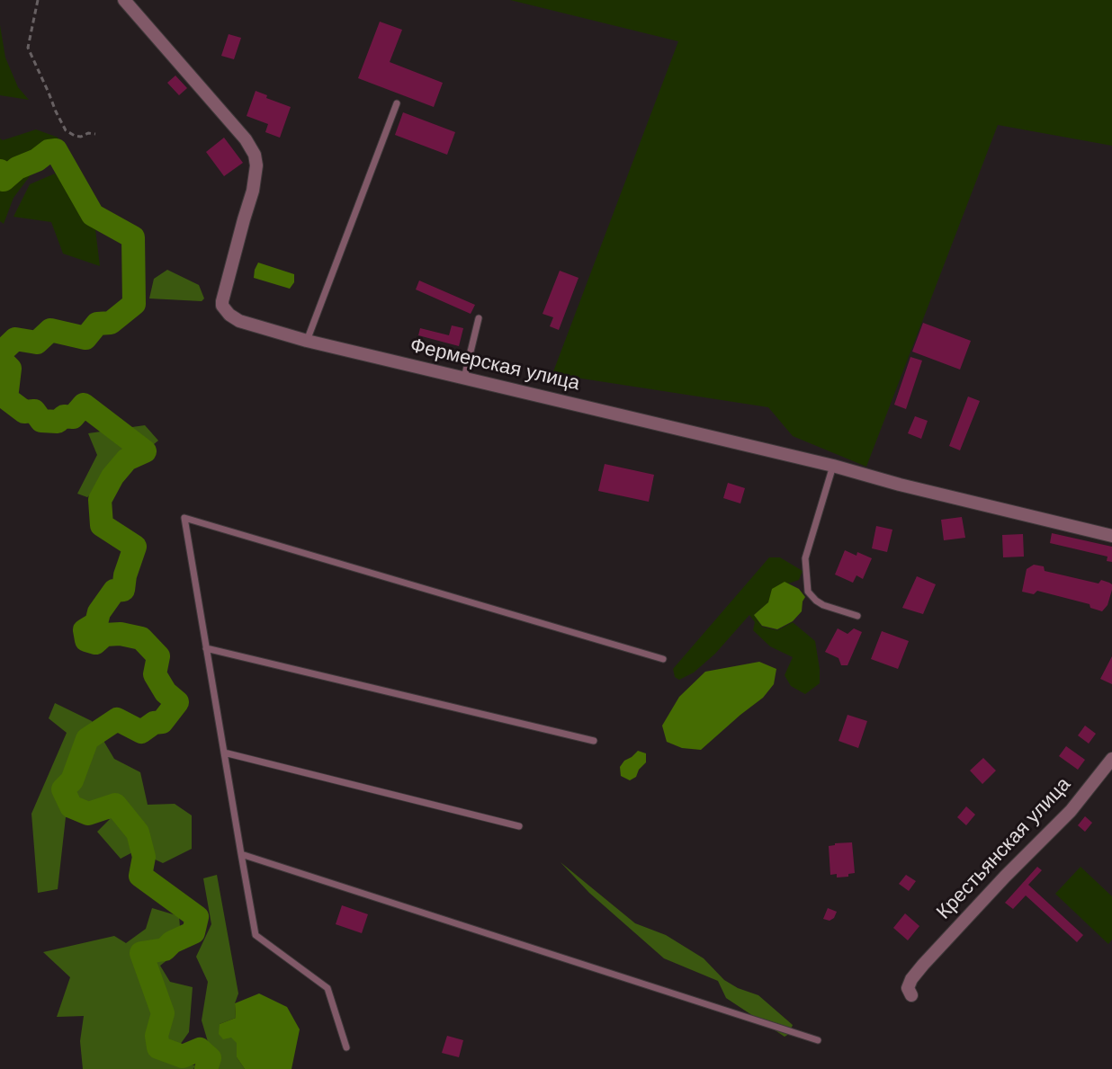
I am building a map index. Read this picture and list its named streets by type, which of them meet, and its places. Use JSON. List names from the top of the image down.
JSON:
{
  "streets": {
    "street": ["Фермерская улица", "Крестьянская улица"]
  }
}
